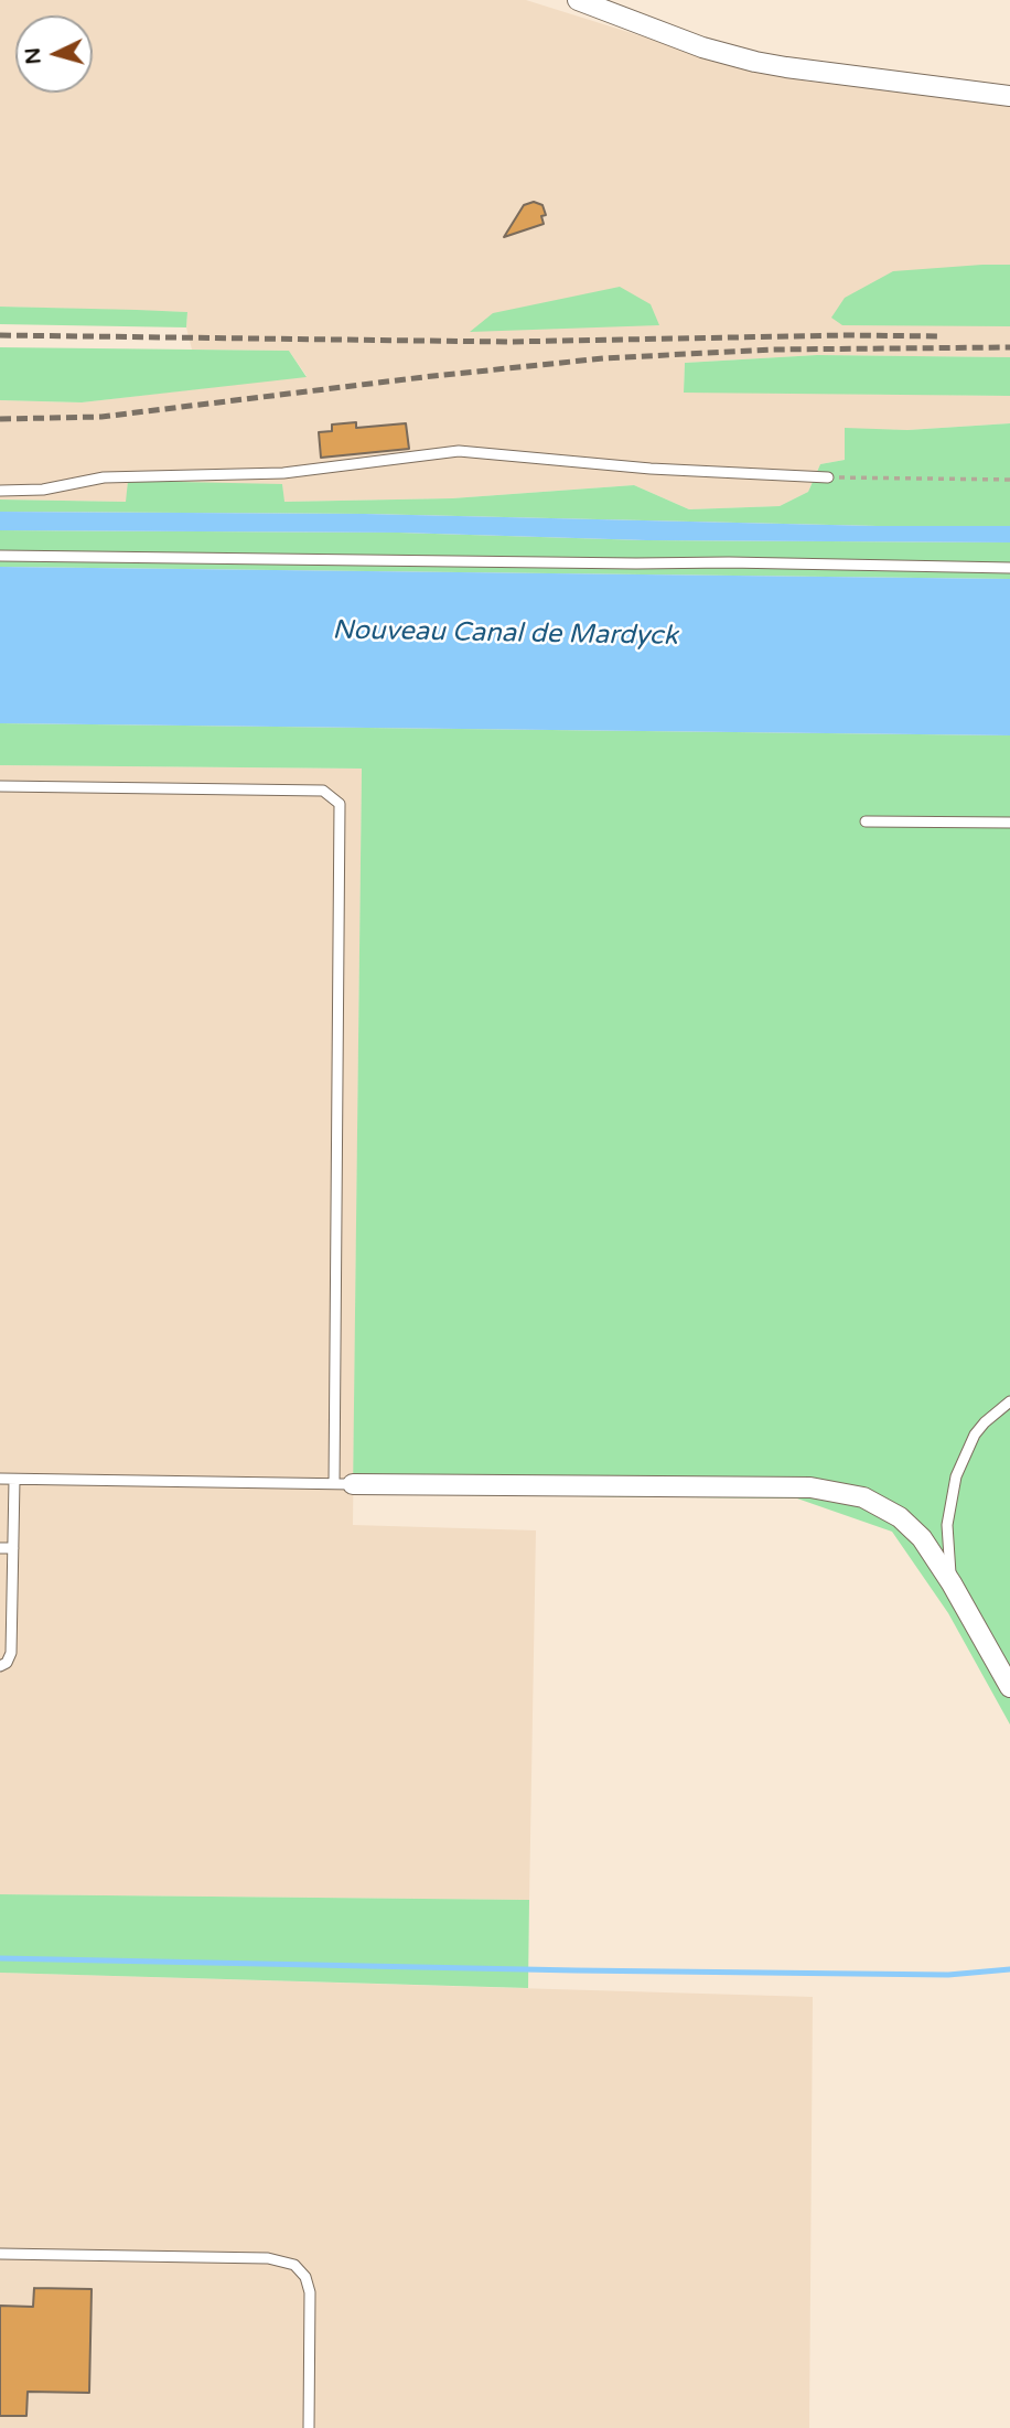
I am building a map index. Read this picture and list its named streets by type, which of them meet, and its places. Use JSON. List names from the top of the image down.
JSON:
{
  "water": ["Nouveau Canal de Mardyck"],
  "north": "left"
}
